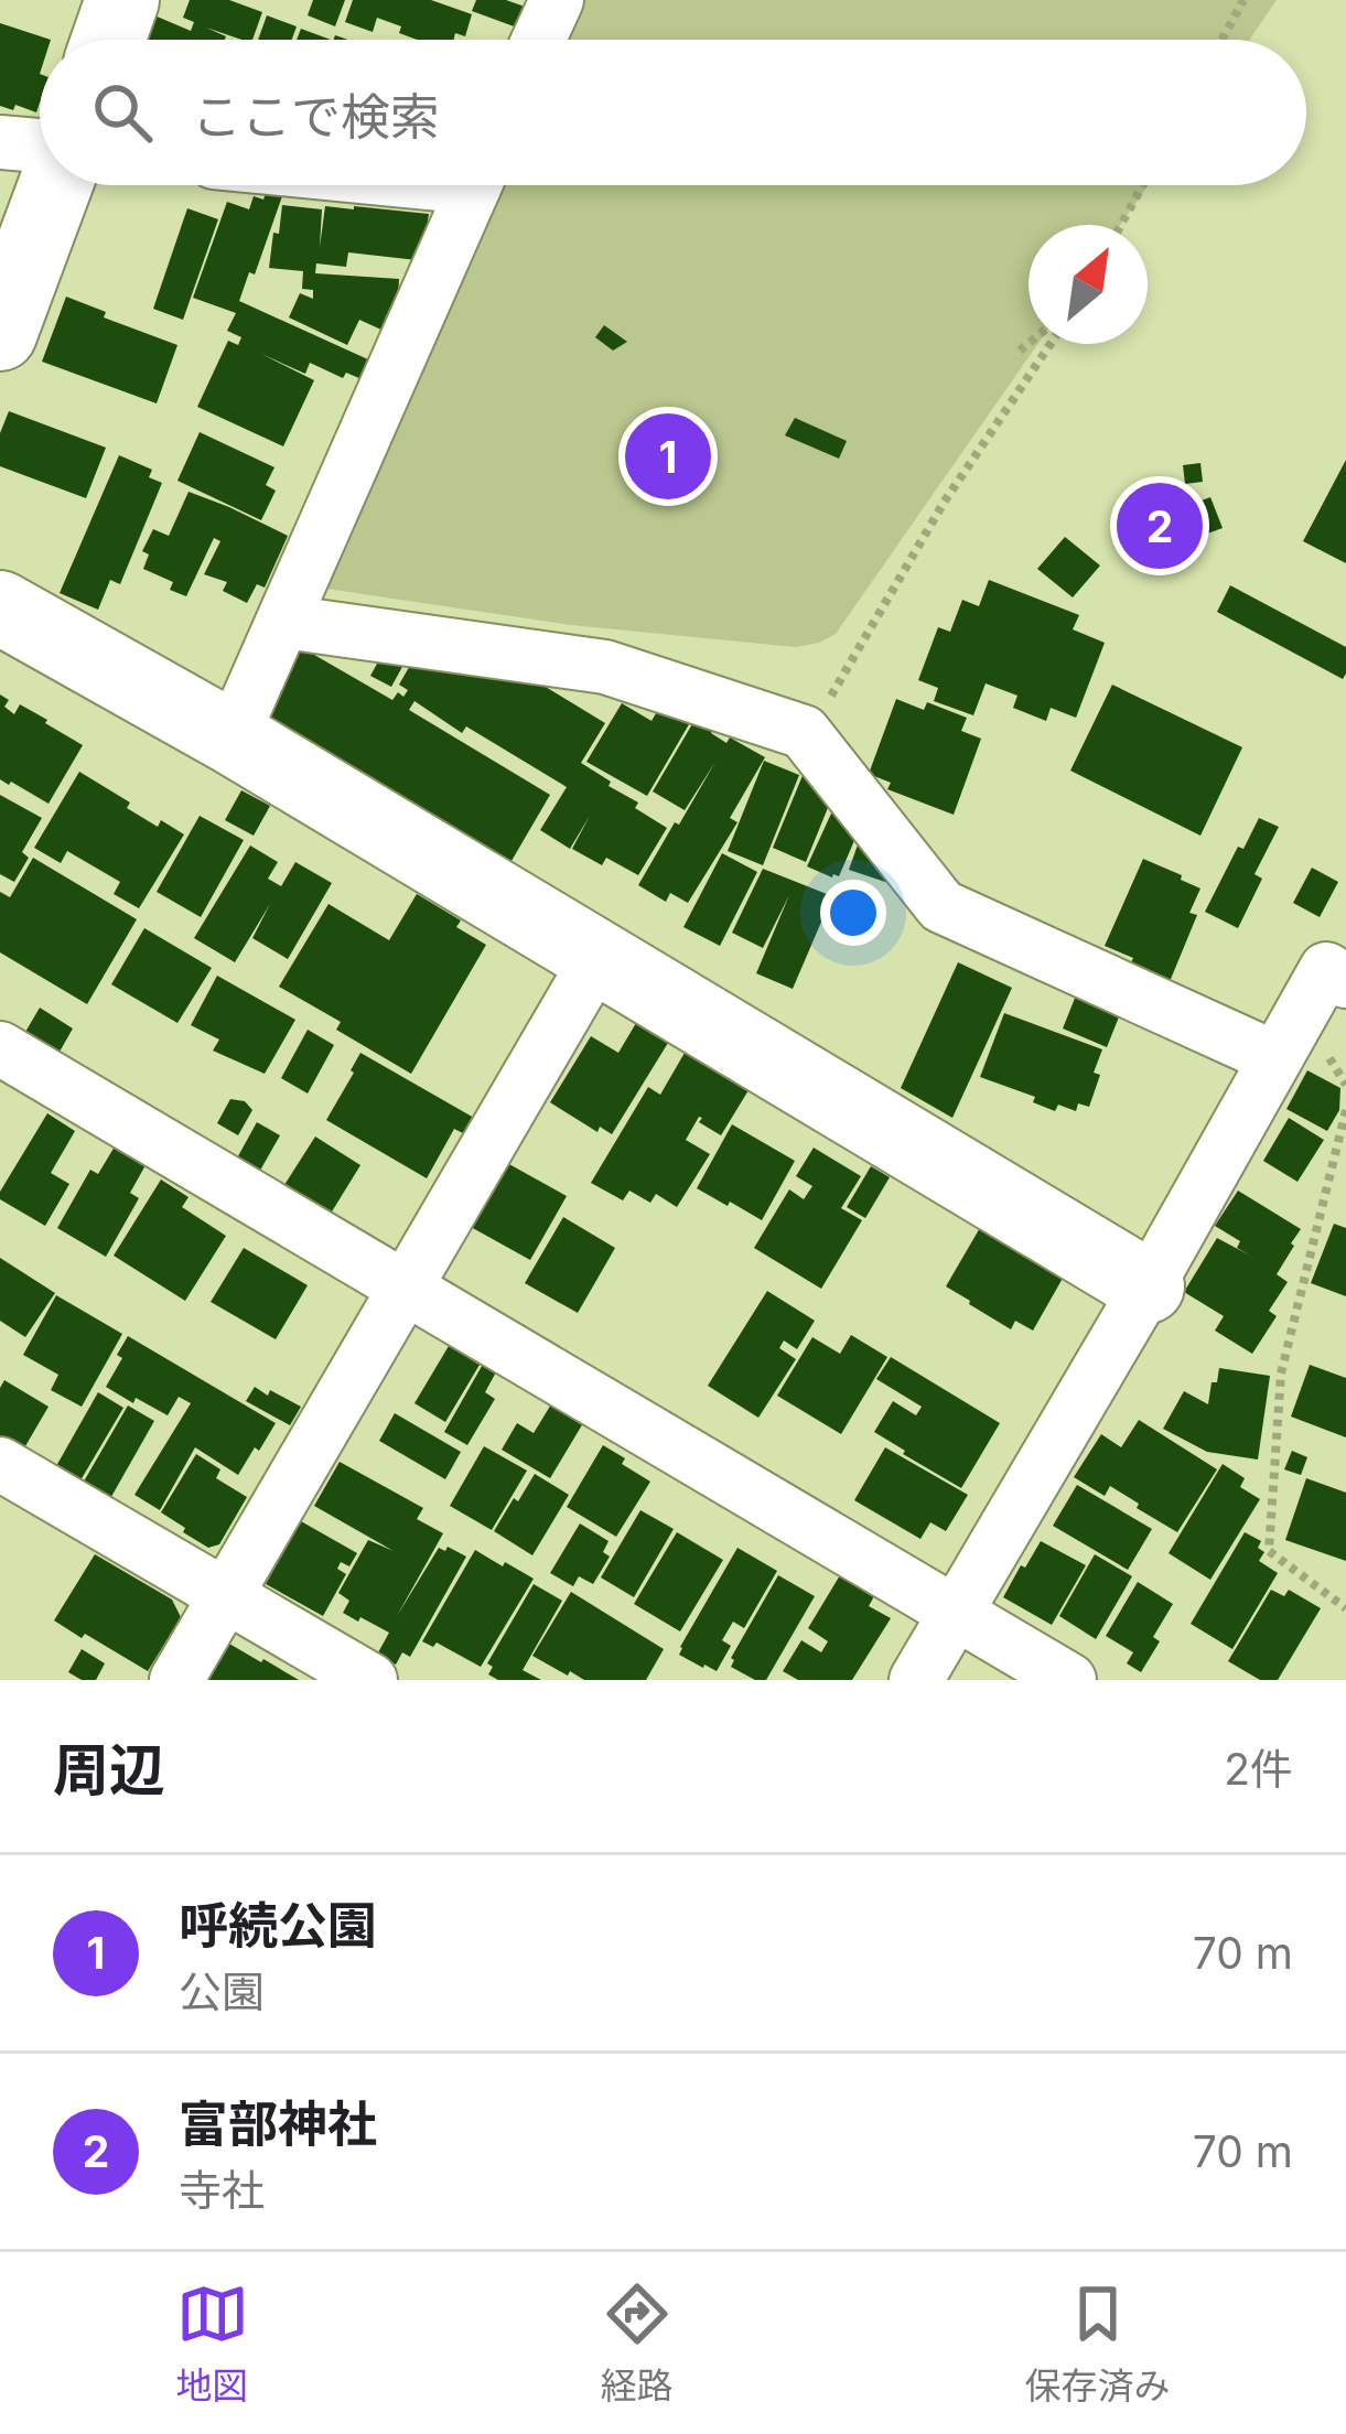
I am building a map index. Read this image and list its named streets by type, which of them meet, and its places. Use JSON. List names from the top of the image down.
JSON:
{
  "north": "top right",
  "page": {
    "search": "ここで検索",
    "pins": ["1", "2"],
    "heading": ["周辺", "2件"],
    "list": [
      {
        "mark": "1",
        "name": "呼続公園",
        "note": "公園",
        "value": "70 m"
      },
      {
        "mark": "2",
        "name": "富部神社",
        "note": "寺社",
        "value": "70 m"
      }
    ],
    "nav": ["地図", "経路", "保存済み"]
  }
}
